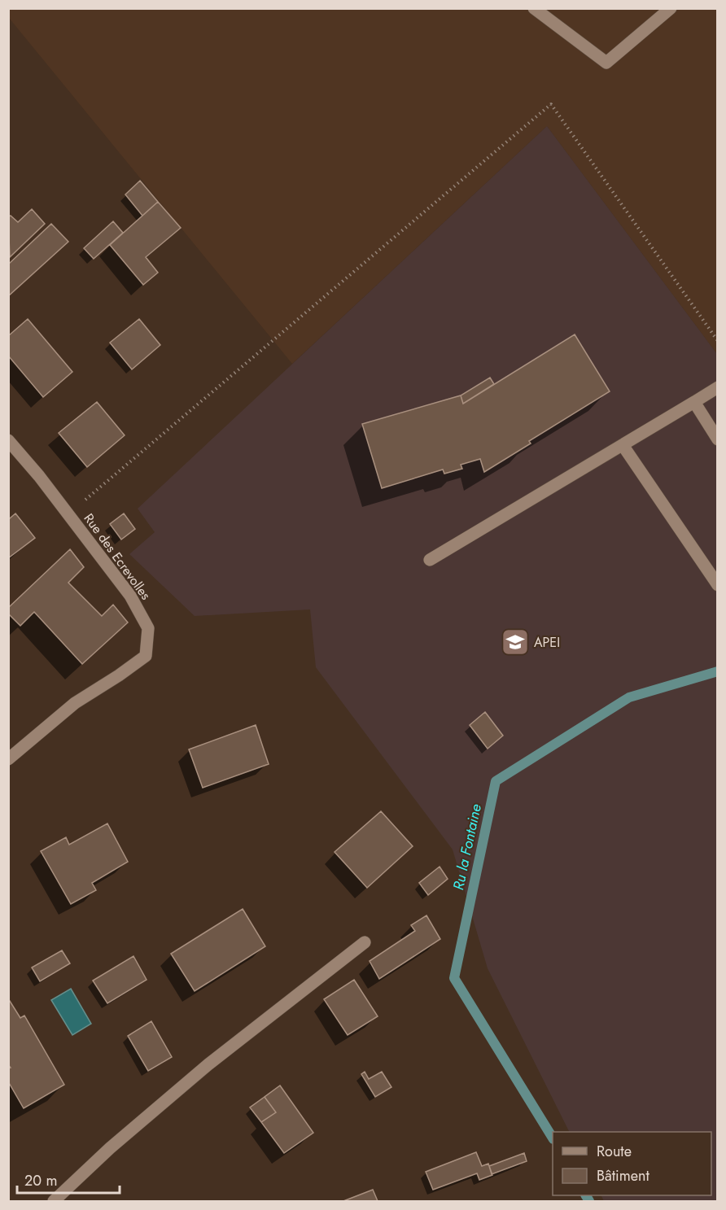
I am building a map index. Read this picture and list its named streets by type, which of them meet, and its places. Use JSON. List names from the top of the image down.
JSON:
{
  "streets": {
    "street": ["Rue des Ecrevolles"]
  },
  "water": ["Ru la Fontaine"],
  "places": {
    "school or university": ["APEI"]
  },
  "legend": ["Route", "Bâtiment"],
  "scale_bar": "20 m"
}
